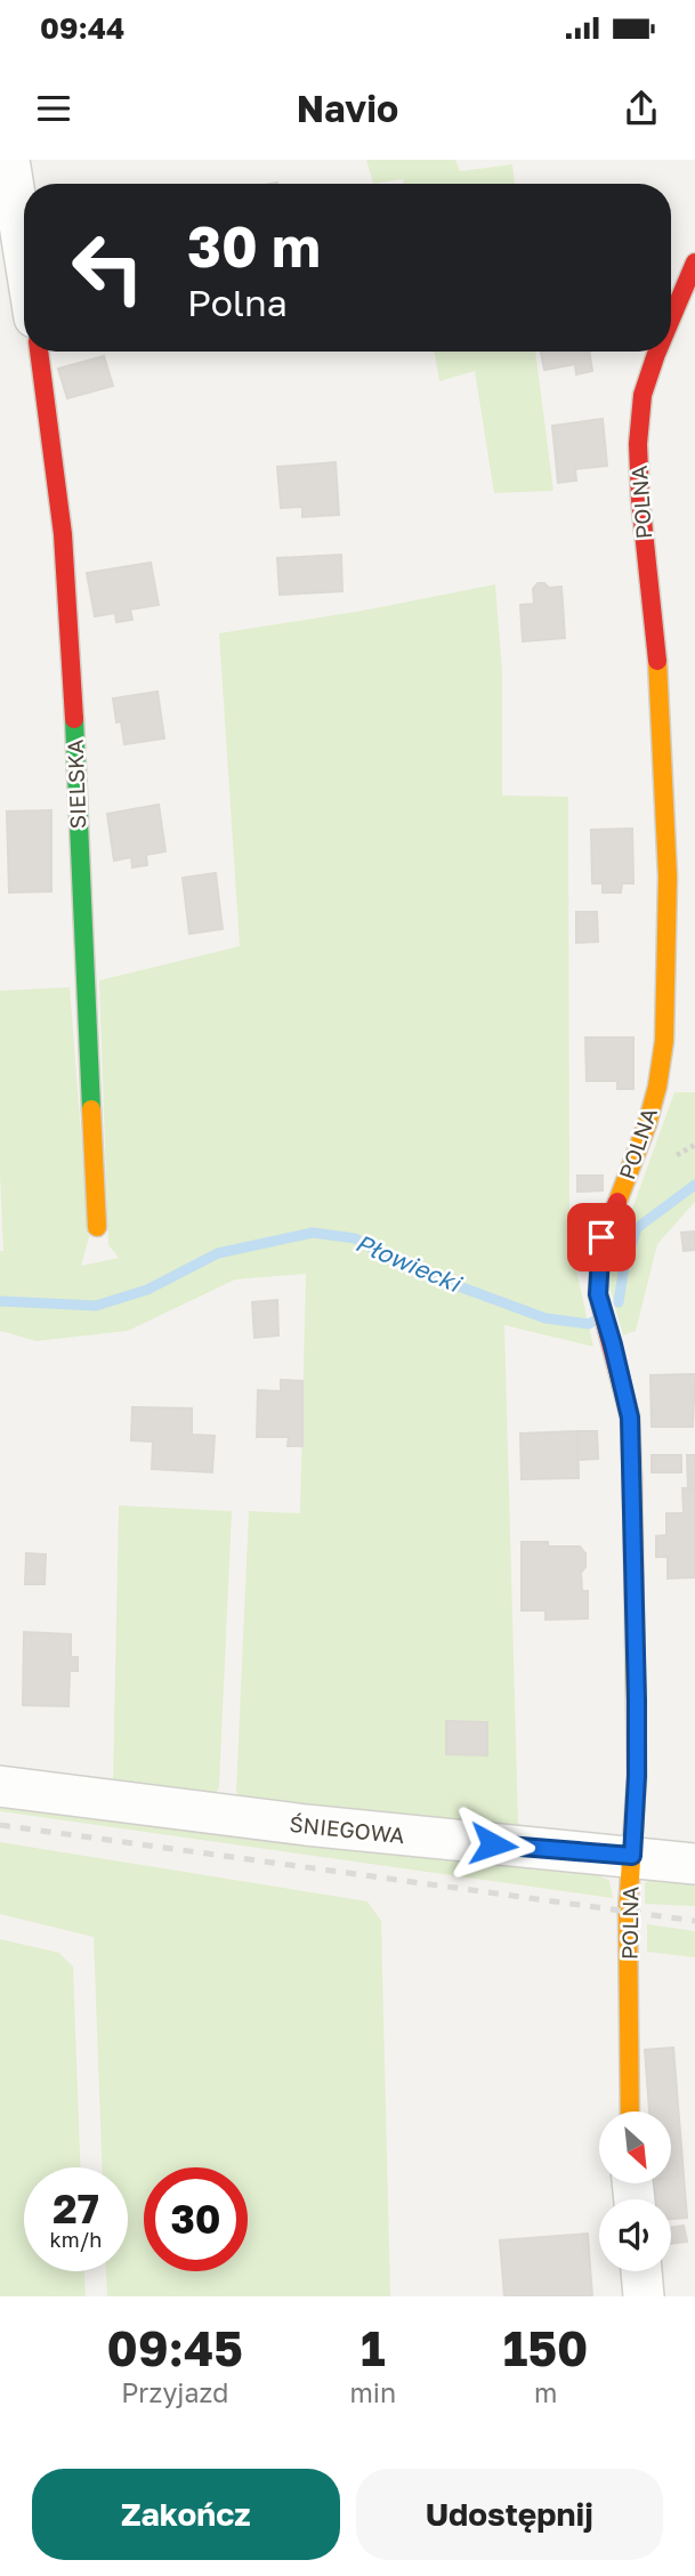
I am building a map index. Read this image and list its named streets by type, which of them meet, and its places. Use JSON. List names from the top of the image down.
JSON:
{
  "streets": {
    "street": ["POLNA", "SIELSKA", "ŚNIEGOWA"]
  },
  "crossings": [
    ["POLNA", "ŚNIEGOWA"]
  ],
  "water": ["Płowiecki"],
  "north": "bottom right",
  "page": {
    "status": "09:44",
    "header": "Navio",
    "turn": ["30 m", "Polna"],
    "speed": "27 km/h",
    "limit": "30",
    "eta": [
      "09:45",
      "Przyjazd",
      "1",
      "min",
      "150",
      "m"
    ],
    "buttons": ["Zakończ", "Udostępnij"]
  }
}
